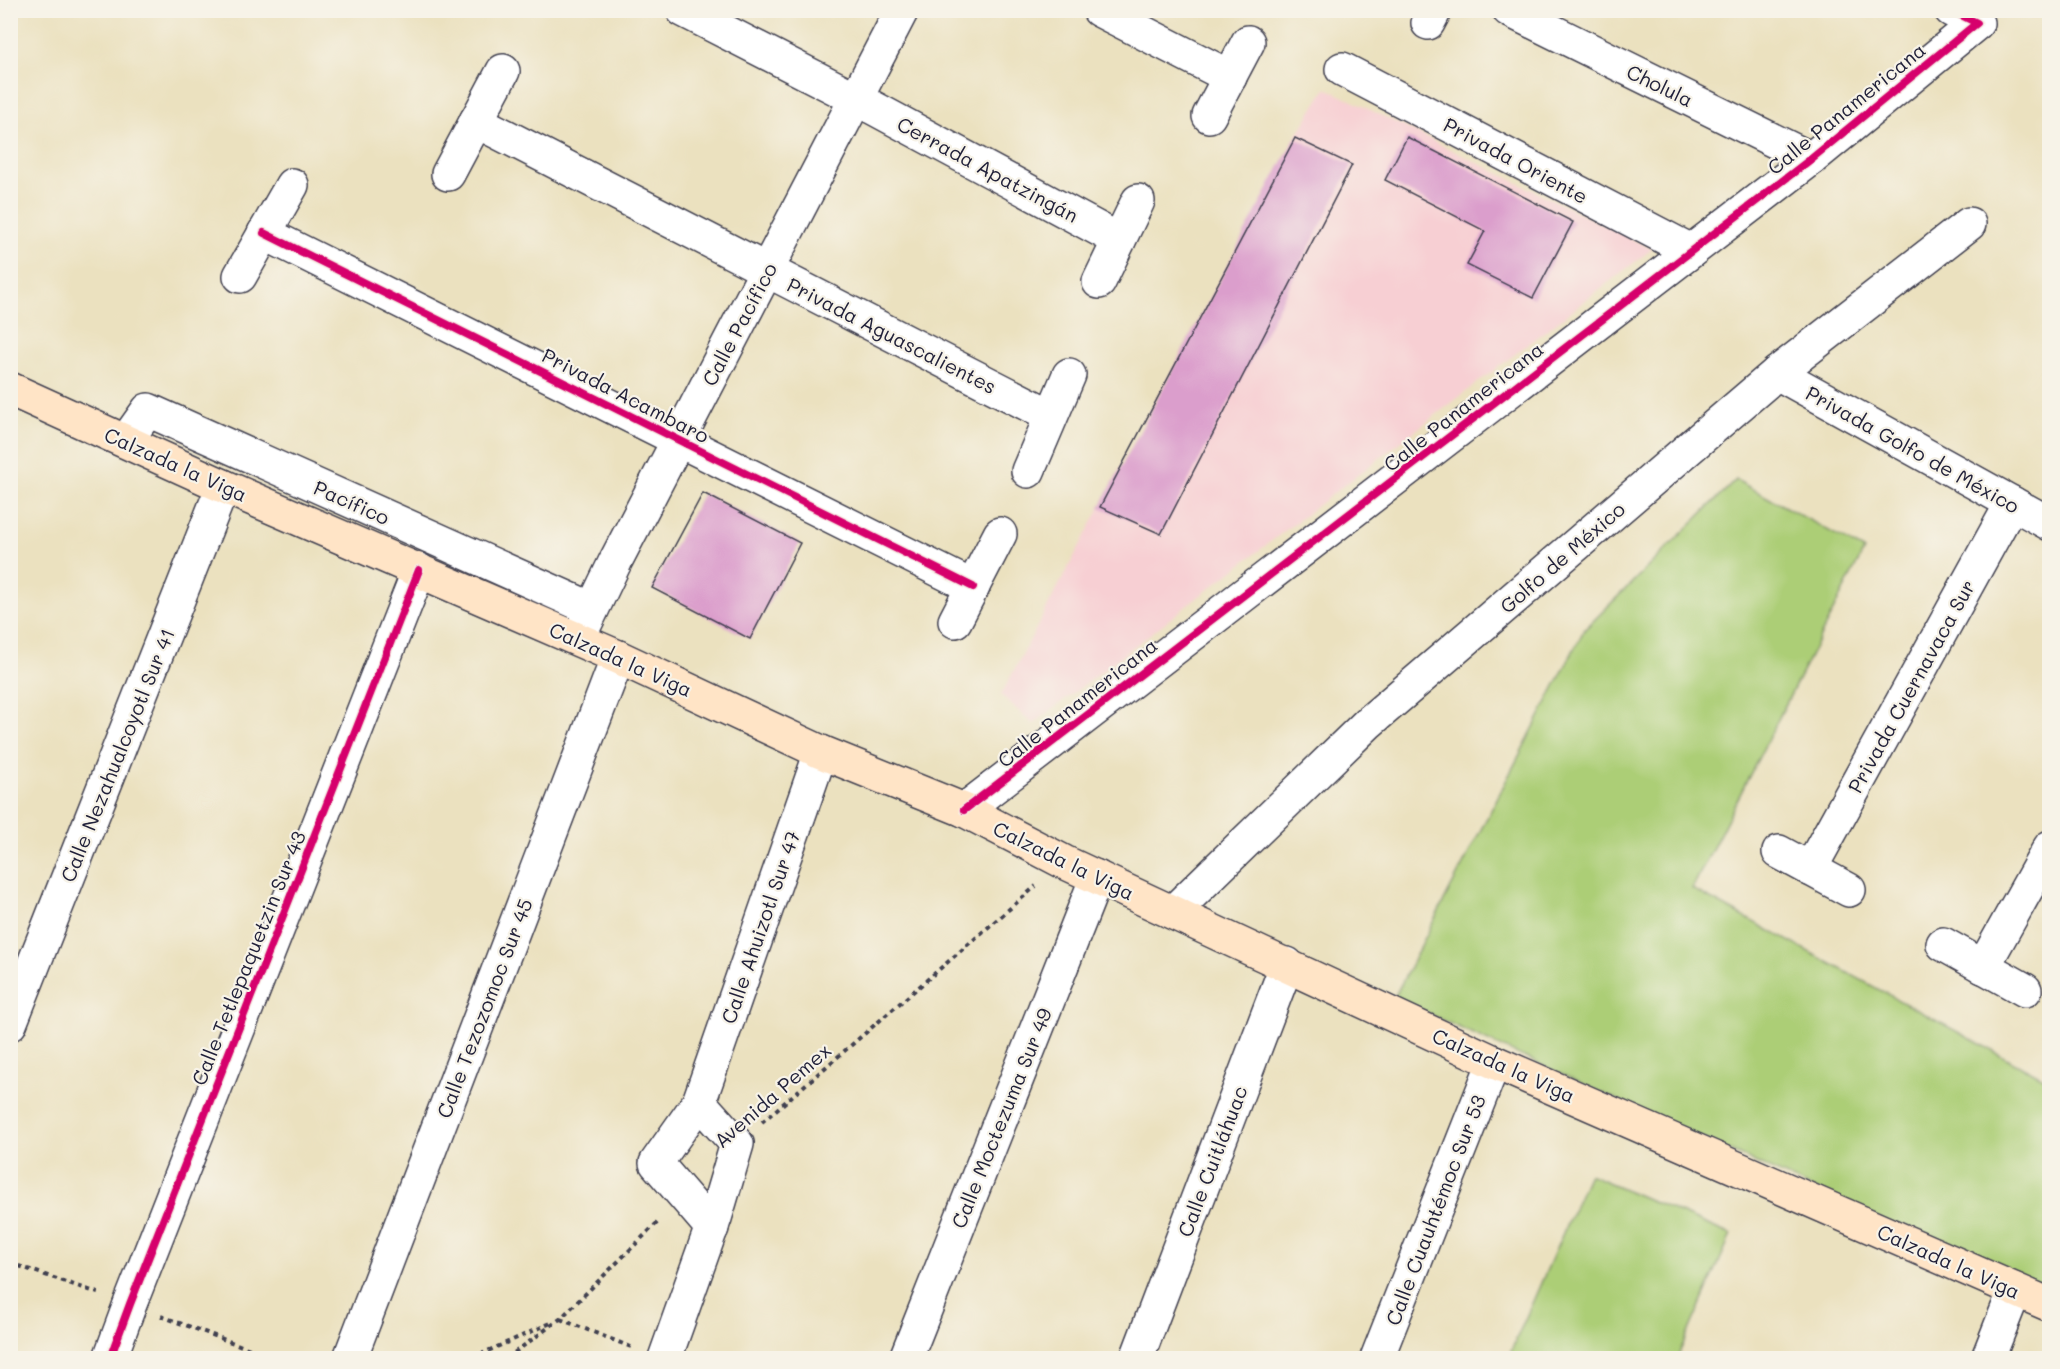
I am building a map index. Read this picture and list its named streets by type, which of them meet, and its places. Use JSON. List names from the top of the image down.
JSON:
{
  "streets": {
    "main road": ["Calzada la Viga"],
    "street": [
      "Cholula",
      "Calle Panamericana",
      "Privada Oriente",
      "Cerrada Apatzingán",
      "Calle Pacífico",
      "Privada Aguascalientes",
      "Privada Acambaro",
      "Privada Golfo de México",
      "Pacífico",
      "Golfo de México",
      "Privada Cuernavaca Sur",
      "Calle Nezahualcoyotl Sur 41",
      "Calle Ahuizotl Sur 47",
      "Calle Tetlepaquetzin Sur 43",
      "Calle Tezozomoc Sur 45",
      "Calle Moctezuma Sur 49",
      "Calle Cuitláhuac",
      "Calle Cuauhtémoc Sur 53"
    ],
    "path": ["Avenida Pemex"]
  },
  "crossings": [
    ["Cholula", "Calle Panamericana"],
    ["Calle Panamericana", "Privada Oriente"],
    ["Calle Panamericana", "Calzada la Viga"],
    ["Cerrada Apatzingán", "Calle Pacífico"],
    ["Calle Pacífico", "Privada Aguascalientes"],
    ["Calle Pacífico", "Privada Acambaro"],
    ["Calle Pacífico", "Calzada la Viga"],
    ["Calle Pacífico", "Pacífico"],
    ["Privada Golfo de México", "Golfo de México"],
    ["Privada Golfo de México", "Privada Cuernavaca Sur"],
    ["Calzada la Viga", "Pacífico"],
    ["Calzada la Viga", "Golfo de México"],
    ["Calzada la Viga", "Calle Nezahualcoyotl Sur 41"],
    ["Calzada la Viga", "Calle Ahuizotl Sur 47"],
    ["Calzada la Viga", "Calle Tetlepaquetzin Sur 43"],
    ["Calzada la Viga", "Calle Tezozomoc Sur 45"],
    ["Calzada la Viga", "Avenida Pemex"],
    ["Calzada la Viga", "Calle Moctezuma Sur 49"],
    ["Calzada la Viga", "Calle Cuitláhuac"],
    ["Calzada la Viga", "Calle Cuauhtémoc Sur 53"]
  ]
}
